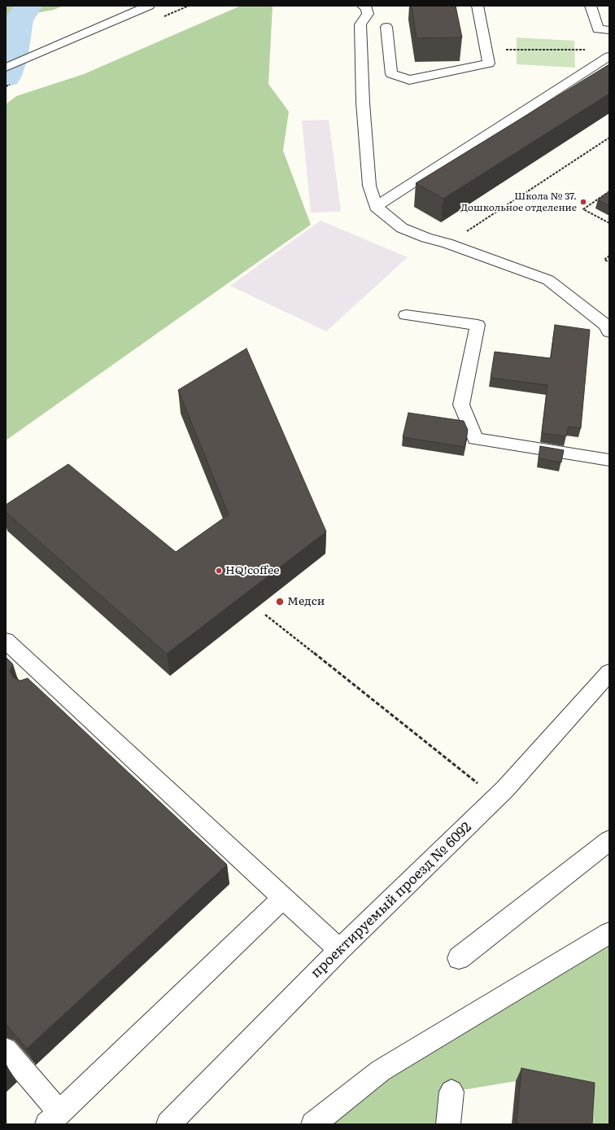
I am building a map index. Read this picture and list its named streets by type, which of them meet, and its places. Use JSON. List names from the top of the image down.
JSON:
{
  "streets": {
    "street": ["проектируемый проезд № 6092"]
  },
  "places": ["Школа № 37. Дошкольное отделение", "HQ!coffee", "Медси"]
}
